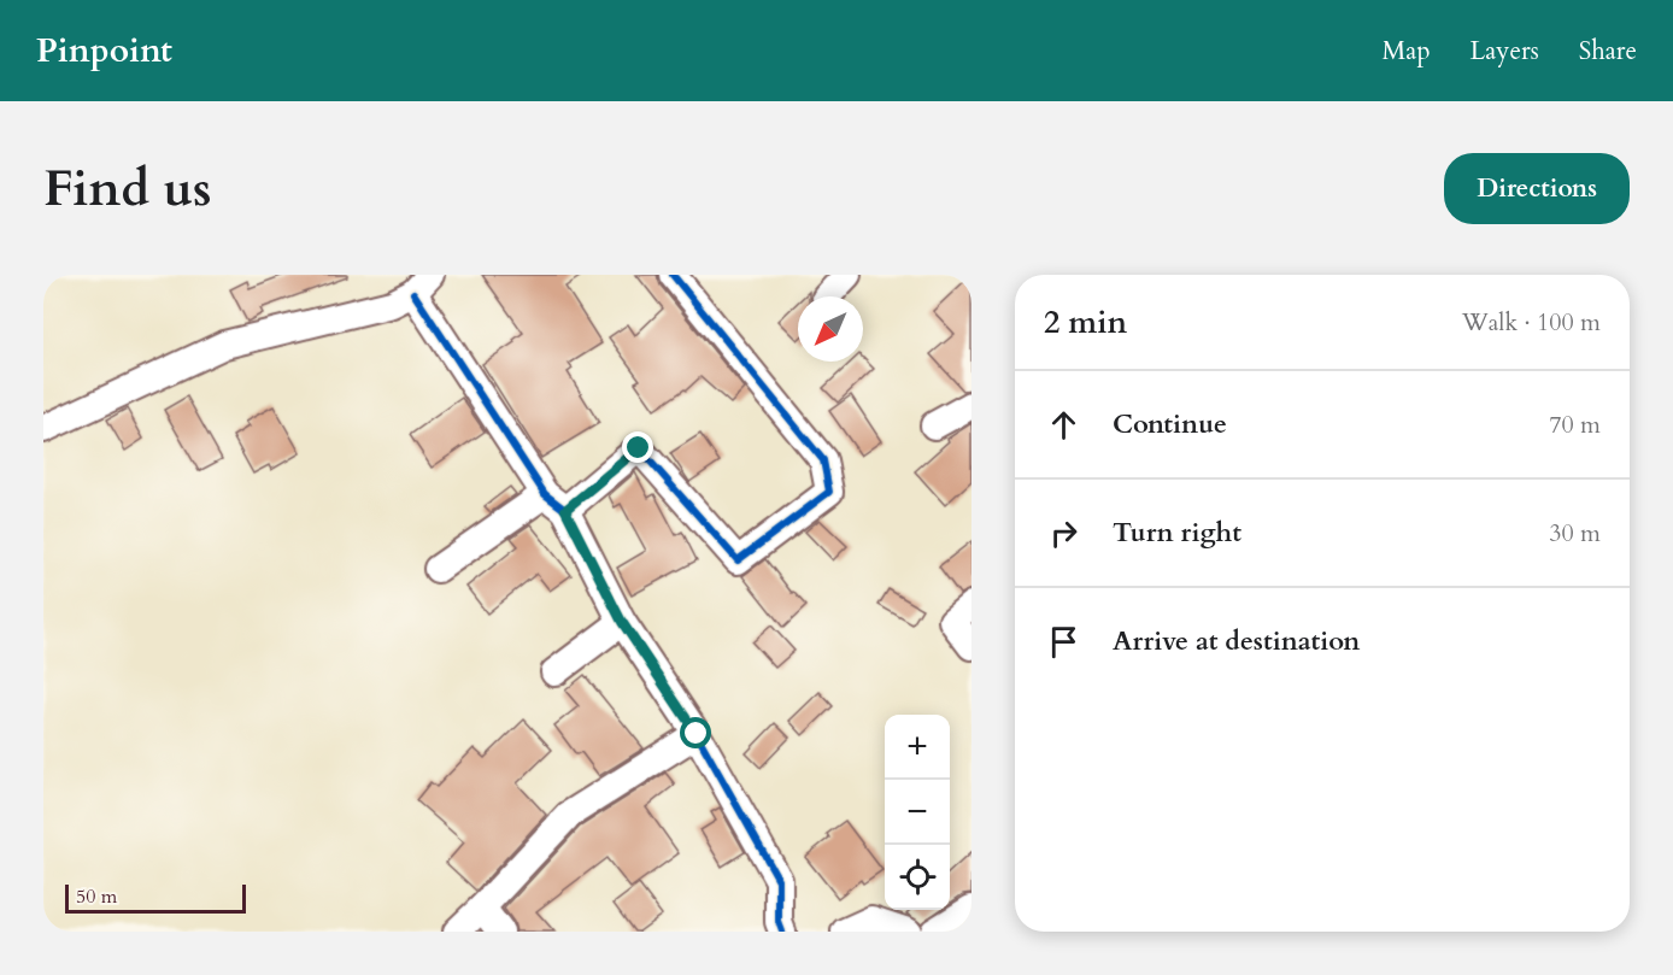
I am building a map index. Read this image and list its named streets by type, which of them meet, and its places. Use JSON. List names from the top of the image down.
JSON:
{
  "scale_bar": "50 m",
  "north": "bottom left",
  "page": {
    "header": "Pinpoint",
    "nav": ["Map", "Layers", "Share"],
    "buttons": "Directions",
    "title": "Find us",
    "heading": ["2 min", "Walk · 100 m"],
    "list": [
      ["Continue", "70 m"],
      ["Turn right", "30 m"],
      "Arrive at destination"
    ],
    "map_buttons": ["+", "−"],
    "scale": "50 m"
  }
}
